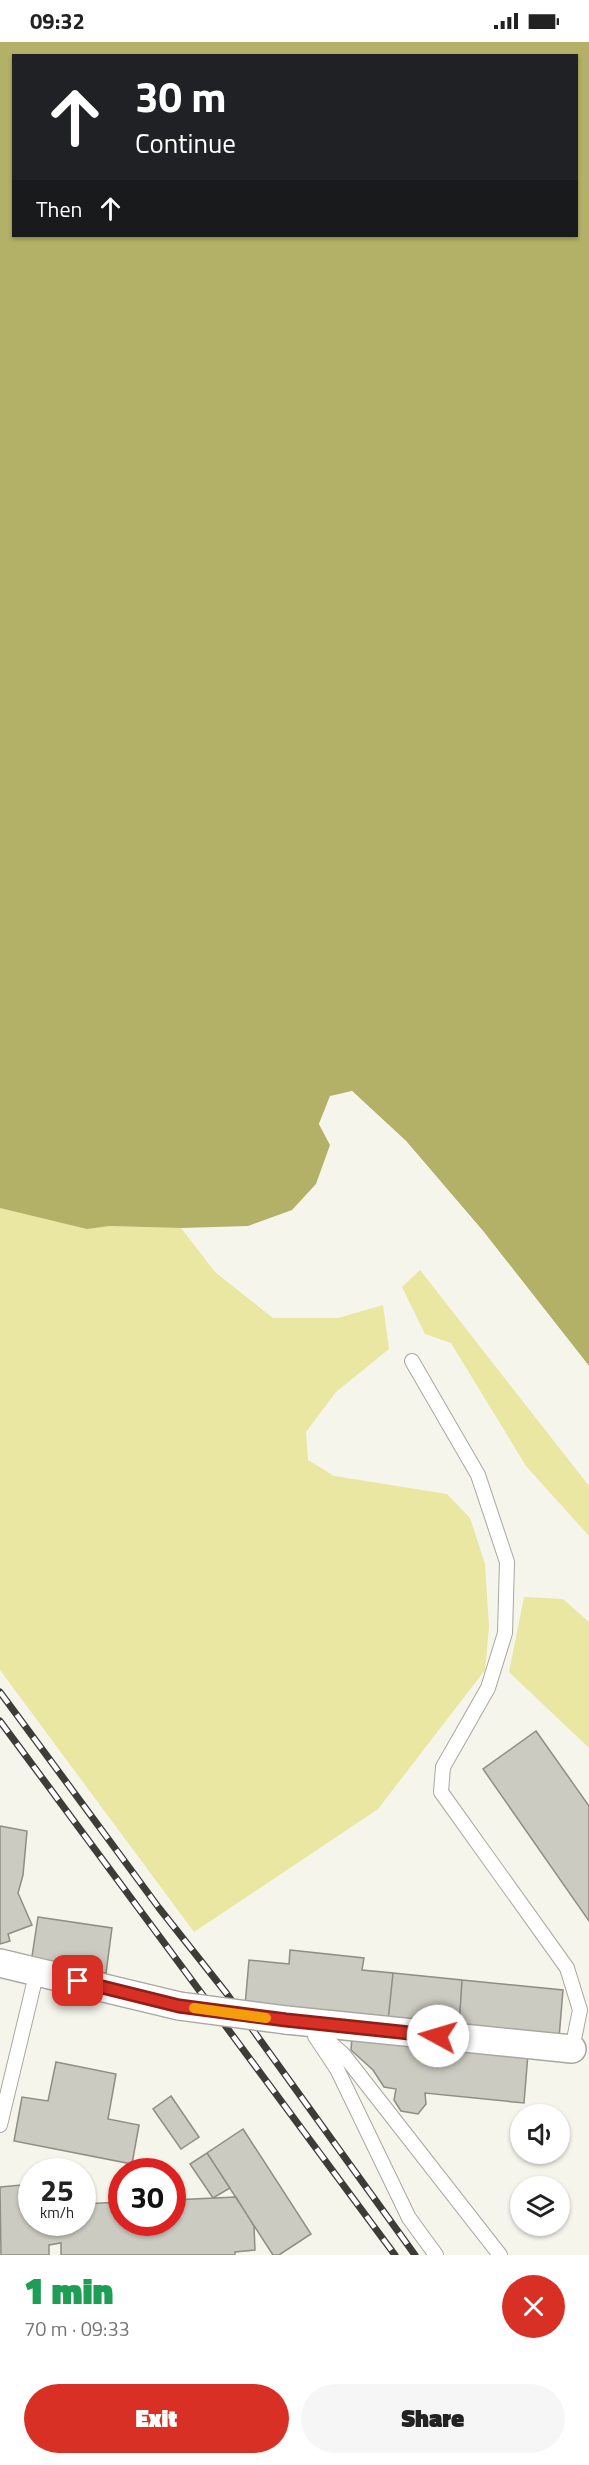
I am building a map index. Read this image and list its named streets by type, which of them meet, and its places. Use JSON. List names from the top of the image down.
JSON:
{
  "page": {
    "status": "09:32",
    "turn": ["30 m", "Continue"],
    "then": "Then",
    "speed": "25 km/h",
    "limit": "30",
    "heading": ["1 min", "70 m · 09:33"],
    "buttons": ["Exit", "Share"]
  }
}
